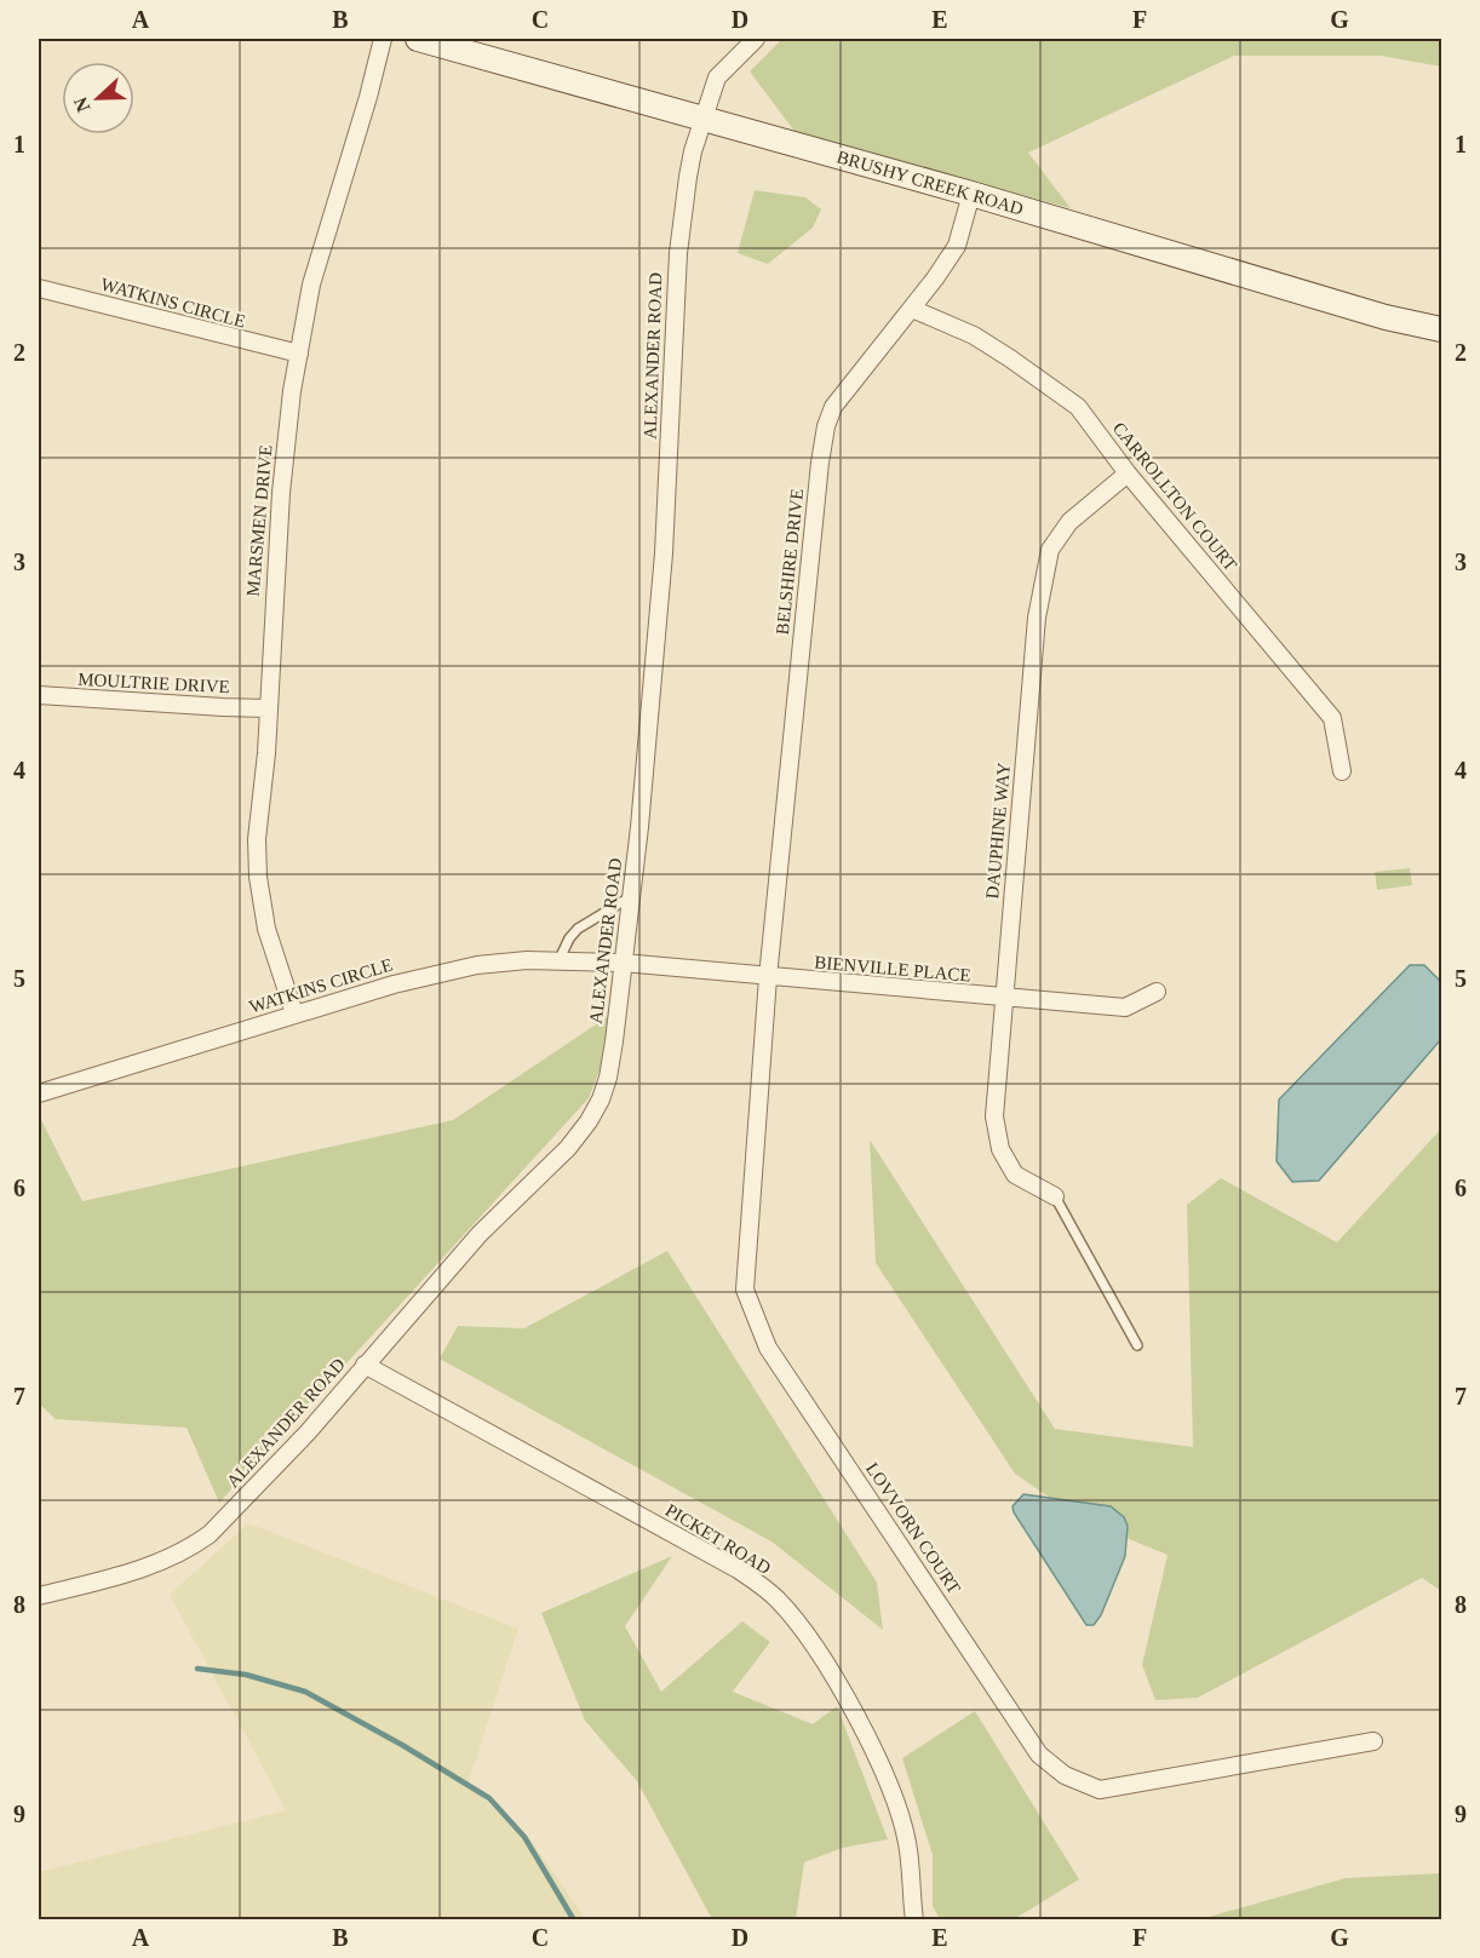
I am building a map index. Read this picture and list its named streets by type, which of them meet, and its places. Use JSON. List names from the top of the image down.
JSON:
{
  "streets": {
    "main road": ["BRUSHY CREEK ROAD"],
    "street": [
      "WATKINS CIRCLE",
      "ALEXANDER ROAD",
      "CARROLLTON COURT",
      "MARSMEN DRIVE",
      "BELSHIRE DRIVE",
      "MOULTRIE DRIVE",
      "DAUPHINE WAY",
      "BIENVILLE PLACE",
      "LOVVORN COURT",
      "PICKET ROAD"
    ]
  },
  "crossings": [
    ["BRUSHY CREEK ROAD", "ALEXANDER ROAD"],
    ["BRUSHY CREEK ROAD", "BELSHIRE DRIVE"],
    ["WATKINS CIRCLE", "ALEXANDER ROAD"],
    ["WATKINS CIRCLE", "MARSMEN DRIVE"],
    ["WATKINS CIRCLE", "BIENVILLE PLACE"],
    ["ALEXANDER ROAD", "BIENVILLE PLACE"],
    ["ALEXANDER ROAD", "PICKET ROAD"],
    ["CARROLLTON COURT", "BELSHIRE DRIVE"],
    ["CARROLLTON COURT", "DAUPHINE WAY"],
    ["MARSMEN DRIVE", "MOULTRIE DRIVE"],
    ["BELSHIRE DRIVE", "BIENVILLE PLACE"],
    ["BELSHIRE DRIVE", "LOVVORN COURT"],
    ["DAUPHINE WAY", "BIENVILLE PLACE"],
    ["BIENVILLE PLACE", "LOVVORN COURT"]
  ],
  "north": "left",
  "grid": {
    "columns": [
      "A",
      "B",
      "C",
      "D",
      "E",
      "F",
      "G"
    ],
    "rows": [
      "1",
      "2",
      "3",
      "4",
      "5",
      "6",
      "7",
      "8",
      "9"
    ]
  }
}
